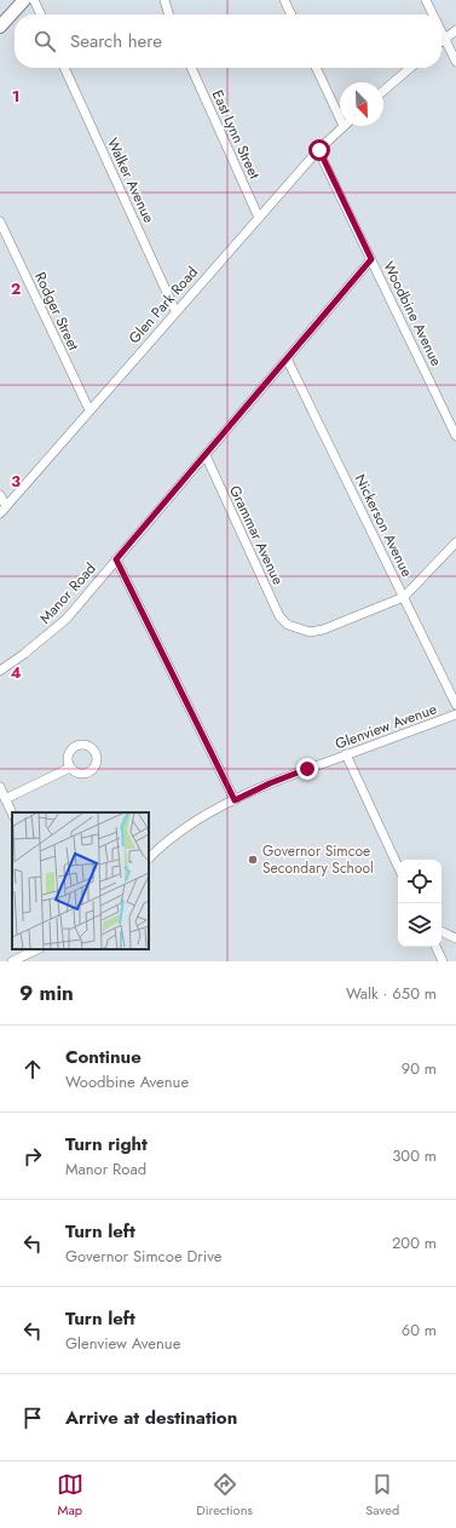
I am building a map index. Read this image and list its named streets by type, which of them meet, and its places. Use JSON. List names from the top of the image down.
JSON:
{
  "streets": {
    "street": [
      "East Lynn Street",
      "Walker Avenue",
      "Glen Park Road",
      "Rodger Street",
      "Woodbine Avenue",
      "Nickerson Avenue",
      "Grammar Avenue",
      "Manor Road",
      "Glenview Avenue"
    ]
  },
  "crossings": [
    ["East Lynn Street", "Glen Park Road"],
    ["Walker Avenue", "Glen Park Road"],
    ["Glen Park Road", "Rodger Street"],
    ["Glen Park Road", "Woodbine Avenue"],
    ["Woodbine Avenue", "Manor Road"],
    ["Nickerson Avenue", "Grammar Avenue"],
    ["Nickerson Avenue", "Manor Road"],
    ["Grammar Avenue", "Manor Road"]
  ],
  "places": ["Governor Simcoe Secondary School"],
  "north": "bottom right",
  "page": {
    "search": "Search here",
    "heading": ["9 min", "Walk · 650 m"],
    "list": [
      ["Continue", "Woodbine Avenue", "90 m"],
      ["Turn right", "Manor Road", "300 m"],
      ["Turn left", "Governor Simcoe Drive", "200 m"],
      ["Turn left", "Glenview Avenue", "60 m"],
      "Arrive at destination"
    ],
    "nav": ["Map", "Directions", "Saved"]
  },
  "grid": {
    "rows": [
      "1",
      "2",
      "3",
      "4"
    ]
  }
}
